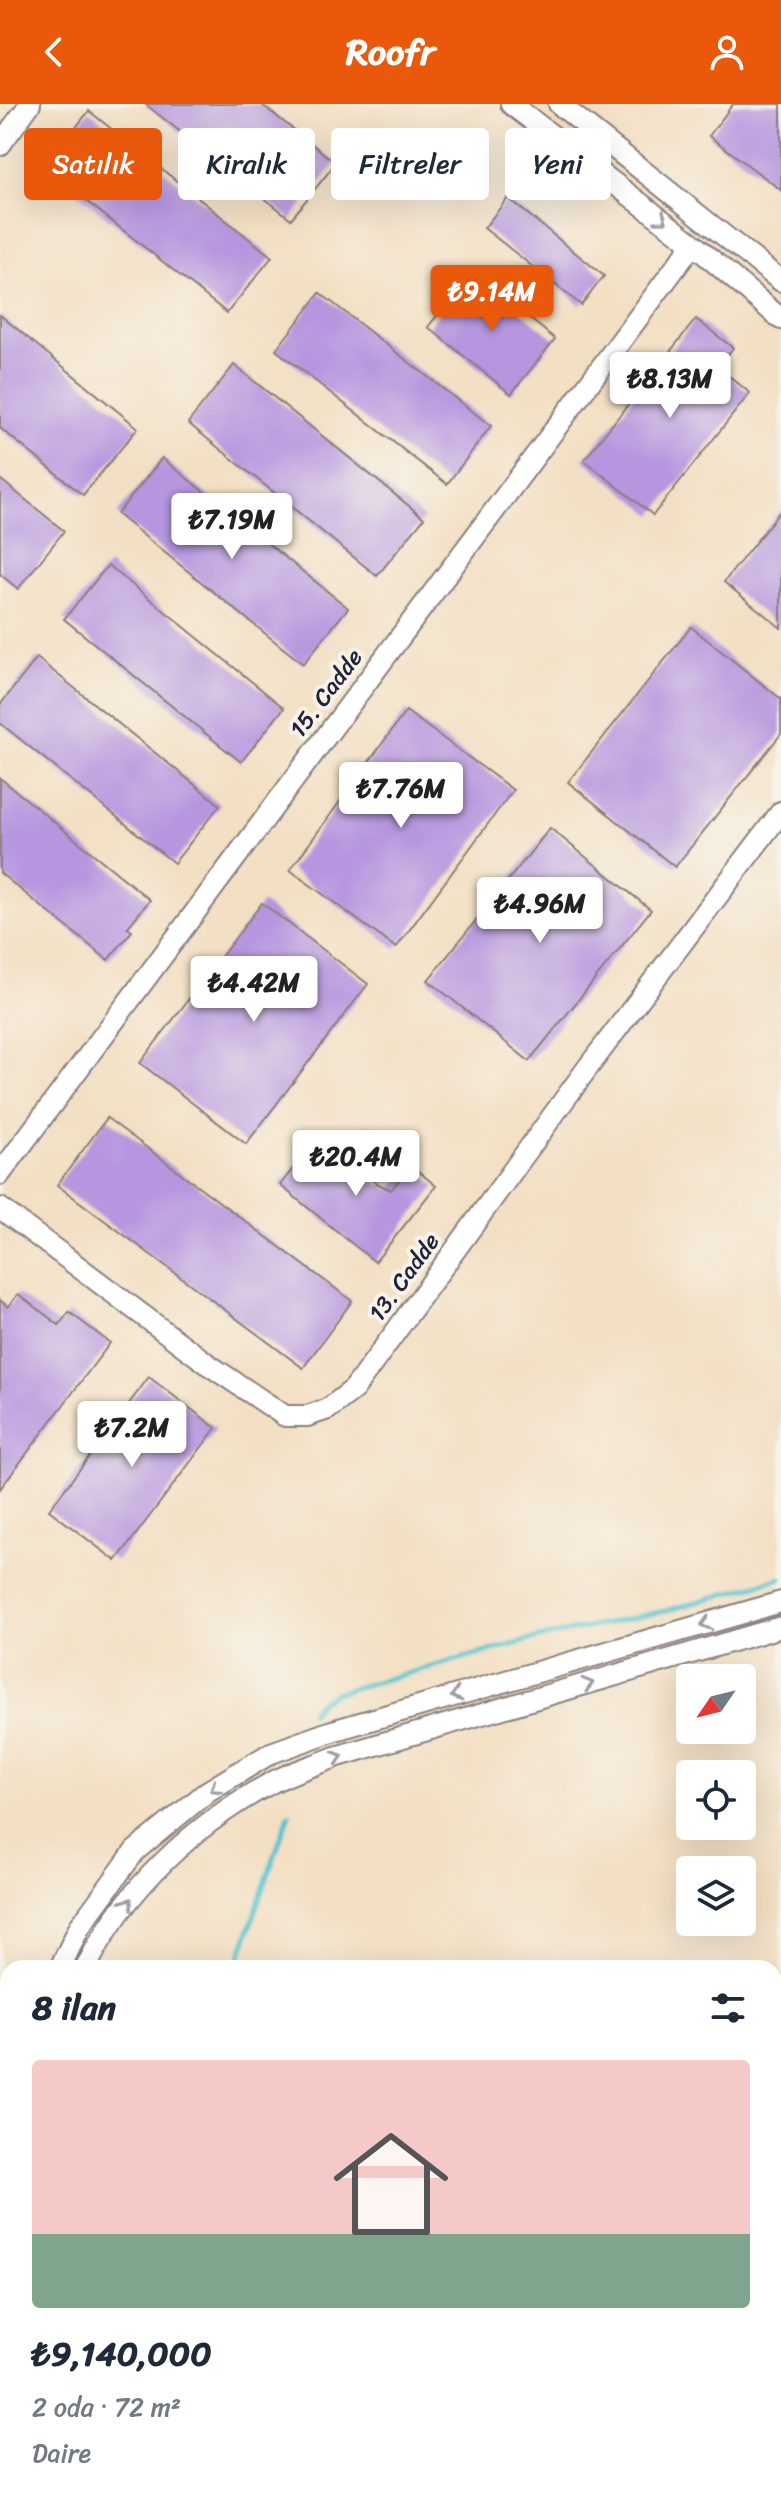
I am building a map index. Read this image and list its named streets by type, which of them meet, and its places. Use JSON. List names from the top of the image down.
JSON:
{
  "streets": {
    "street": ["15. Cadde", "13. Cadde"]
  },
  "north": "bottom left",
  "page": {
    "header": "Roofr",
    "chip": [
      "Satılık",
      "Kiralık",
      "Filtreler",
      "Yeni"
    ],
    "price": [
      "₺9.14M",
      "₺8.13M",
      "₺7.19M",
      "₺7.76M",
      "₺4.96M",
      "₺4.42M",
      "₺20.4M",
      "₺7.2M"
    ],
    "heading": "8 ilan",
    "list": [
      {
        "name": "₺9,140,000",
        "note": "2 oda · 72 m² · Daire"
      }
    ]
  }
}
